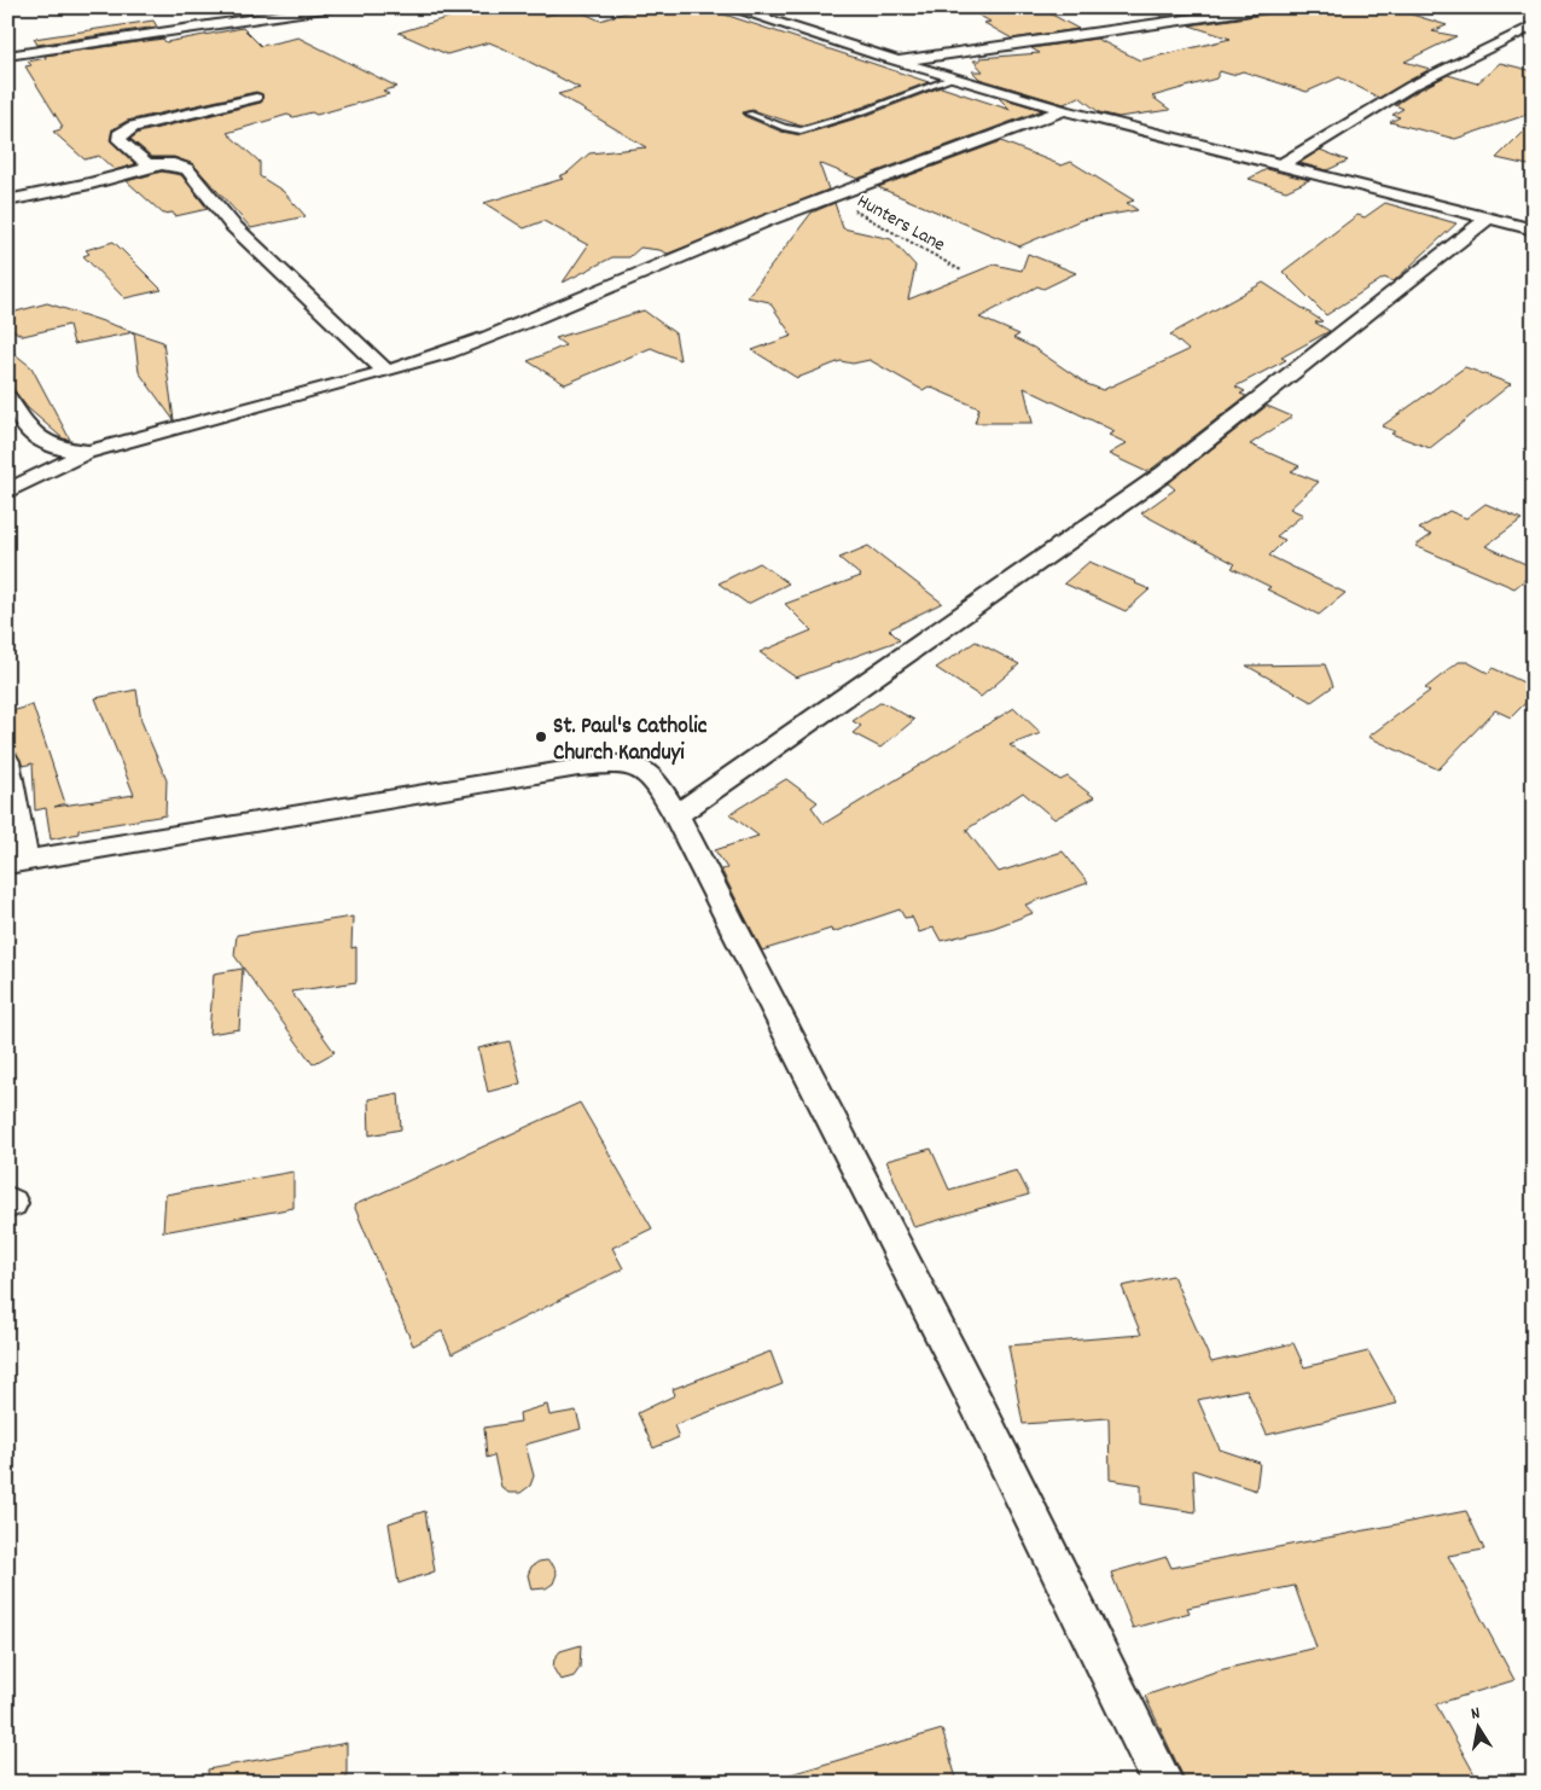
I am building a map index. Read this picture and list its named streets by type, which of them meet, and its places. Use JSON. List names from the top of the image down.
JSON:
{
  "streets": {
    "path": ["Hunters Lane"]
  },
  "places": ["St. Paul's Catholic Church Kanduyi"],
  "north": "top"
}
